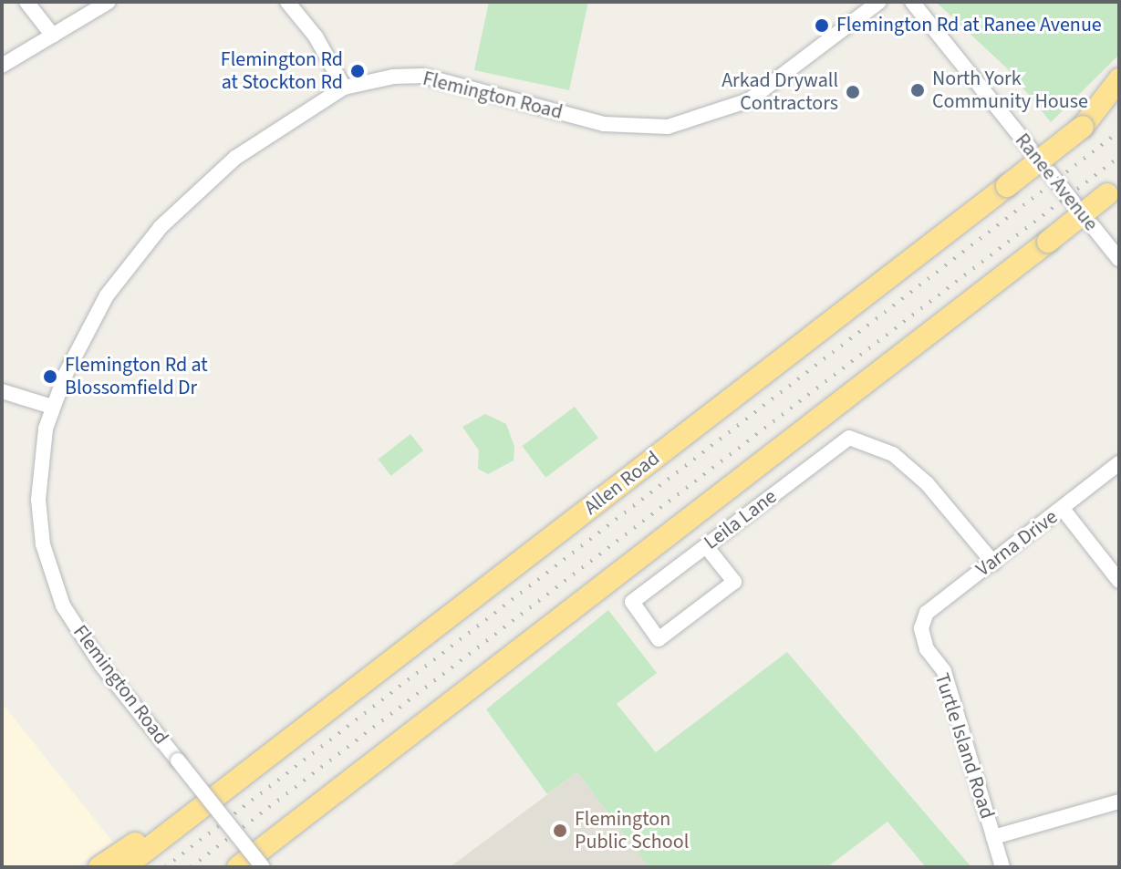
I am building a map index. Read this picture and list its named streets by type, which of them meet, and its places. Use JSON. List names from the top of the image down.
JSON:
{
  "streets": {
    "highway": ["Allen Road"],
    "street": [
      "Flemington Road",
      "Ranee Avenue",
      "Leila Lane",
      "Varna Drive",
      "Turtle Island Road"
    ]
  },
  "crossings": [
    ["Leila Lane", "Varna Drive"],
    ["Varna Drive", "Turtle Island Road"]
  ],
  "places": [
    "Flemington Rd at Ranee Avenue",
    "Flemington Rd at Stockton Rd",
    "North York Community House",
    "Arkad Drywall Contractors",
    "Flemington Rd at Blossomfield Dr",
    "Flemington Public School"
  ]
}
